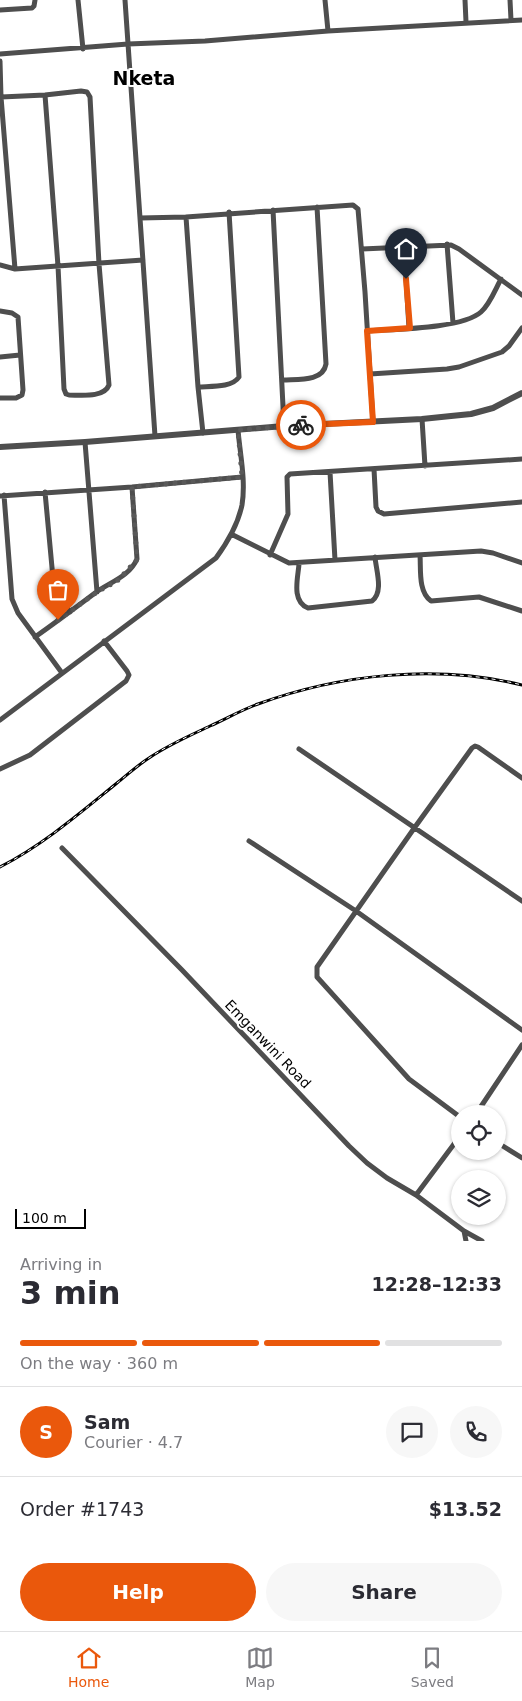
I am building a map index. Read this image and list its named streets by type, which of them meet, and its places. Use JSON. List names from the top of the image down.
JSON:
{
  "streets": {
    "street": ["Emganwini Road"]
  },
  "districts": ["Nketa"],
  "scale_bar": "100 m",
  "page": {
    "scale": "100 m",
    "heading": ["3 min", "Arriving in", "12:28–12:33"],
    "panel": [
      "Sam",
      "Courier · 4.7",
      "Order #1743",
      "$13.52"
    ],
    "bar": "On the way · 360 m",
    "round": "S",
    "buttons": ["Help", "Share"],
    "tabs": ["Home", "Map", "Saved"]
  }
}
